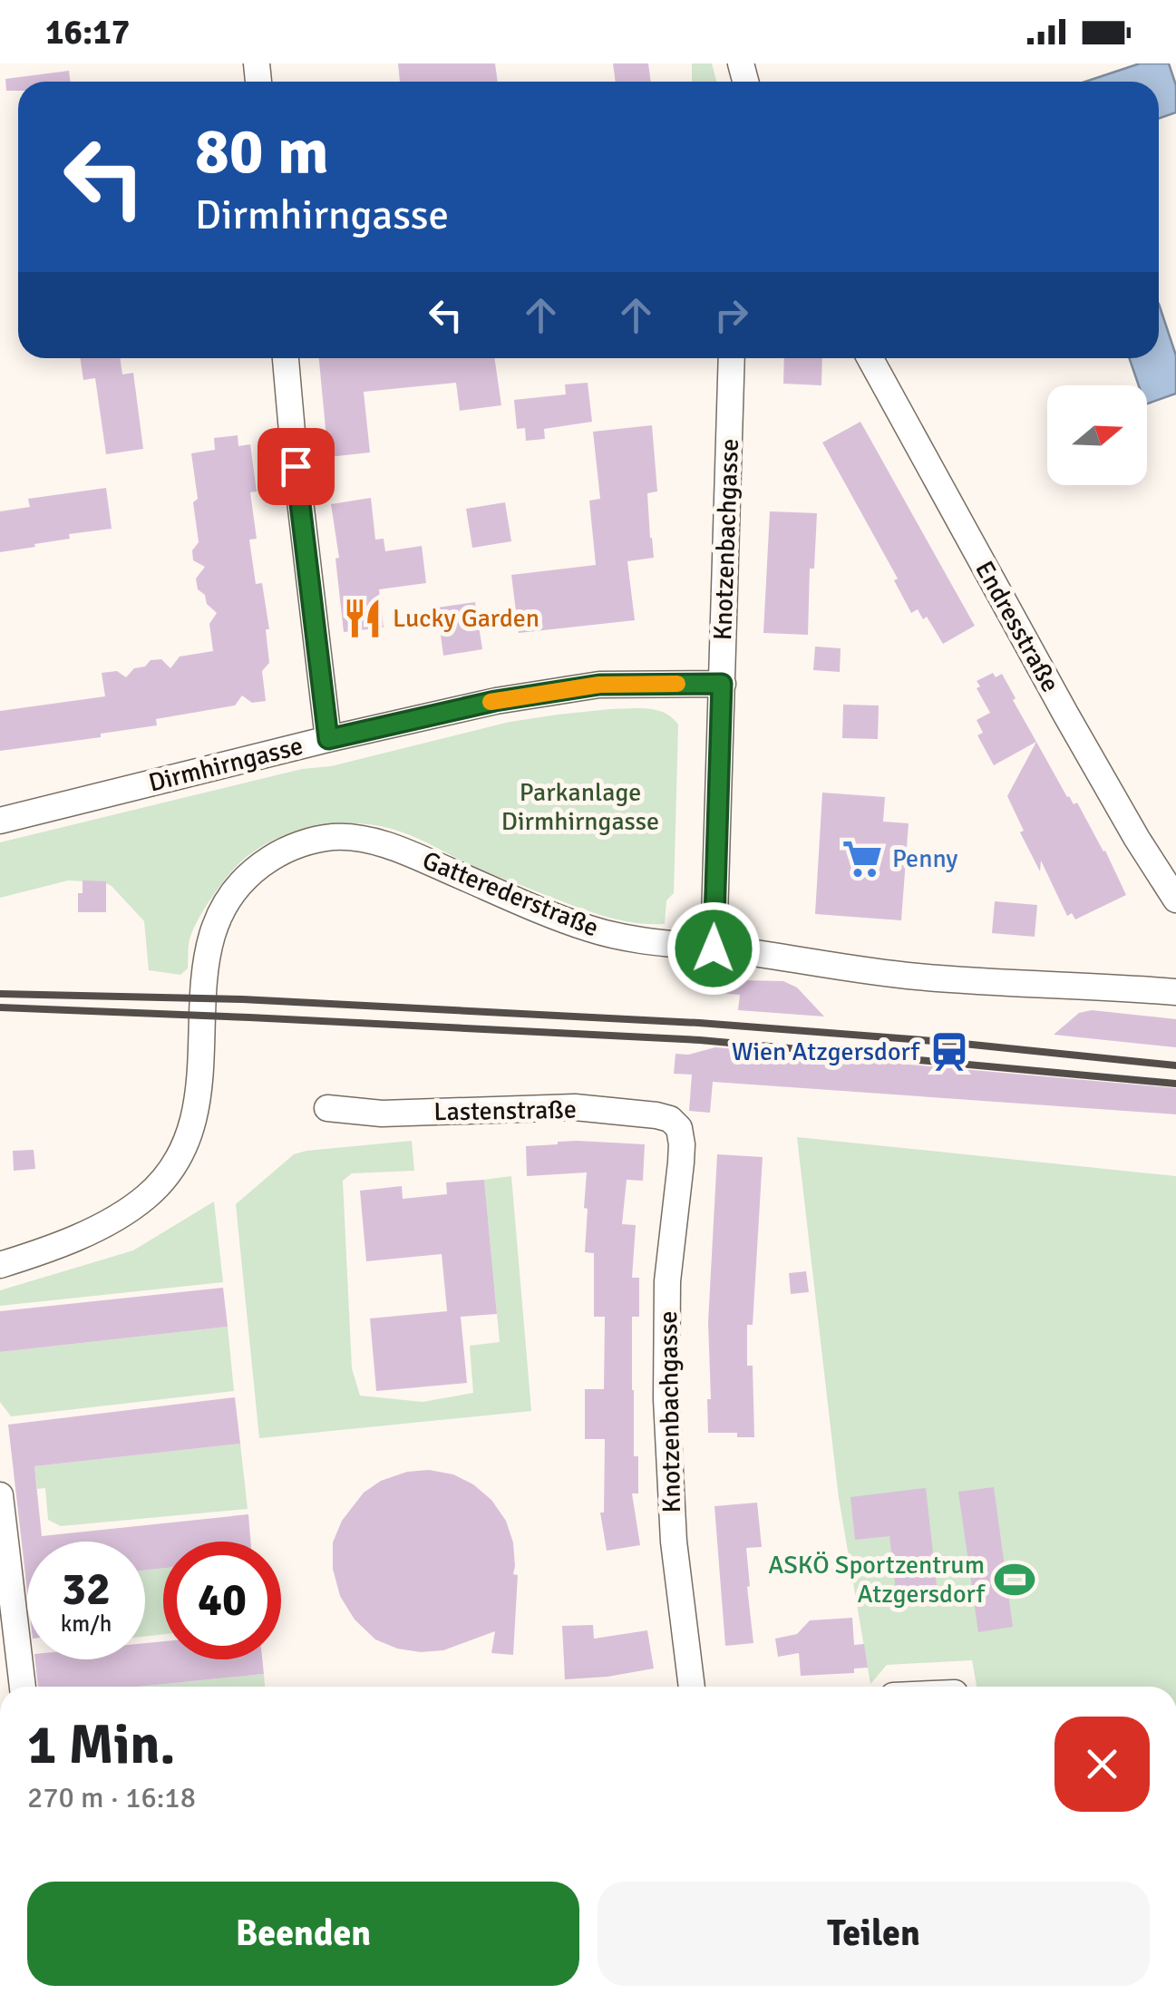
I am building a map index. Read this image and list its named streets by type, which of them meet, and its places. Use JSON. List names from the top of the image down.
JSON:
{
  "streets": {
    "street": [
      "Knotzenbachgasse",
      "Endresstraße",
      "Dirmhirngasse",
      "Gatterederstraße",
      "Lastenstraße"
    ]
  },
  "crossings": [
    ["Knotzenbachgasse", "Dirmhirngasse"],
    ["Knotzenbachgasse", "Gatterederstraße"],
    ["Knotzenbachgasse", "Lastenstraße"]
  ],
  "parks": ["Parkanlage Dirmhirngasse"],
  "places": {
    "restaurant": ["Lucky Garden"],
    "supermarket": ["Penny"],
    "station": ["Wien Atzgersdorf"],
    "sports": ["ASKÖ Sportzentrum Atzgersdorf"]
  },
  "north": "right",
  "page": {
    "status": "16:17",
    "turn": ["80 m", "Dirmhirngasse"],
    "speed": "32 km/h",
    "limit": "40",
    "heading": ["1 Min.", "270 m · 16:18"],
    "buttons": ["Beenden", "Teilen"]
  }
}
